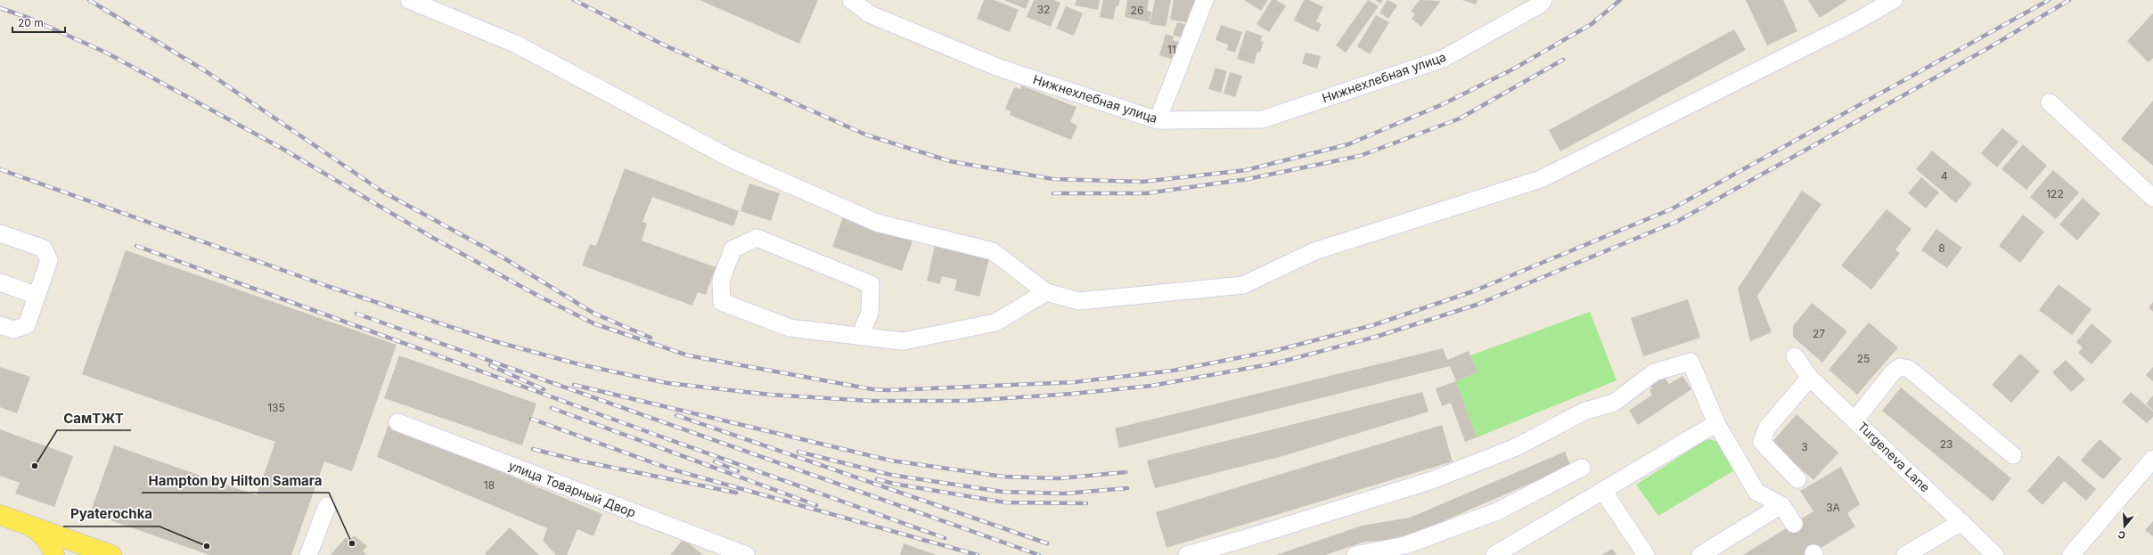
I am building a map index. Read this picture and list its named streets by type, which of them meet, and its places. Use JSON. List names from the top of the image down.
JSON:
{
  "streets": {
    "street": ["Нижнехлебная улица", "Turgeneva Lane", "улица Товарный Двор"]
  },
  "places": ["СамТЖТ", "Hampton by Hilton Samara", "Pyaterochka"],
  "house_numbers": [
    "32",
    "26",
    "11",
    "4",
    "122",
    "8",
    "27",
    "25",
    "135",
    "23",
    "3",
    "18",
    "3А"
  ],
  "scale_bar": "20 m",
  "north": "bottom"
}
